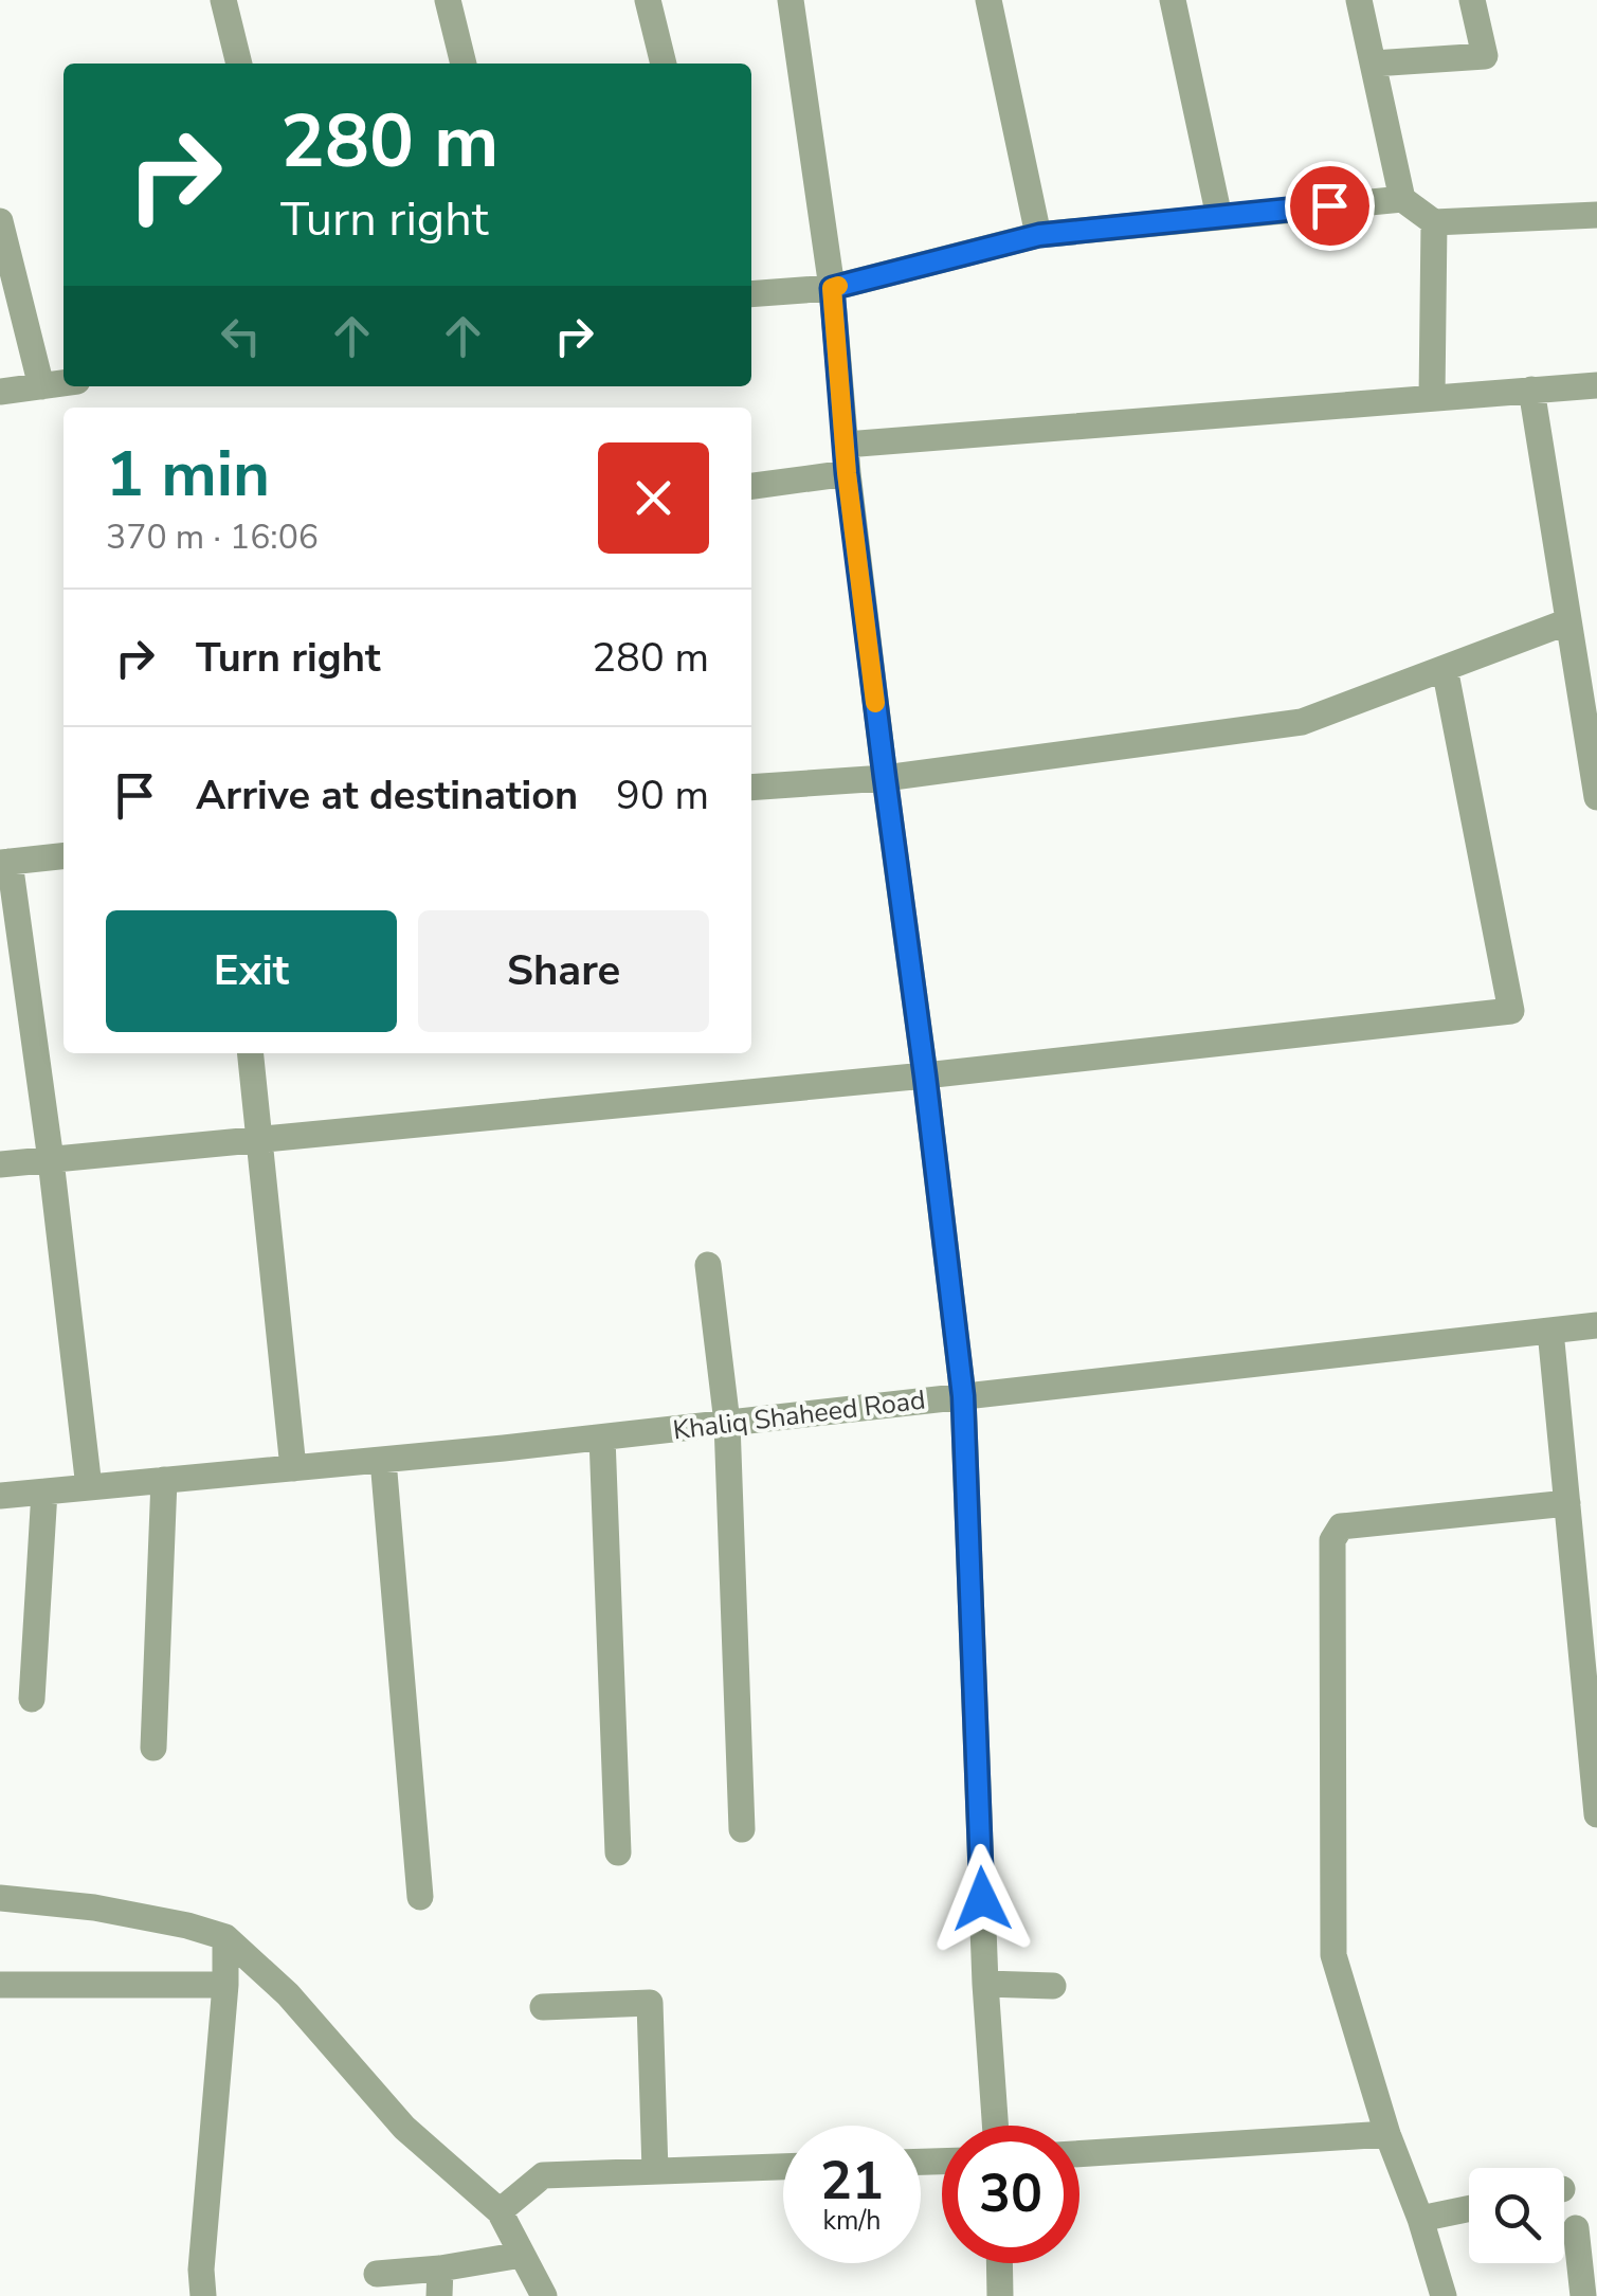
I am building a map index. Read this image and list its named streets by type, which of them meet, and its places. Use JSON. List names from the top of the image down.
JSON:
{
  "streets": {
    "street": ["Khaliq Shaheed Road"]
  },
  "page": {
    "turn": ["280 m", "Turn right"],
    "heading": ["1 min", "370 m · 16:06"],
    "list": [
      {
        "name": "Turn right",
        "value": "280 m"
      },
      {
        "name": "Arrive at destination",
        "value": "90 m"
      }
    ],
    "buttons": ["Exit", "Share"],
    "speed": "21 km/h",
    "limit": "30"
  }
}
